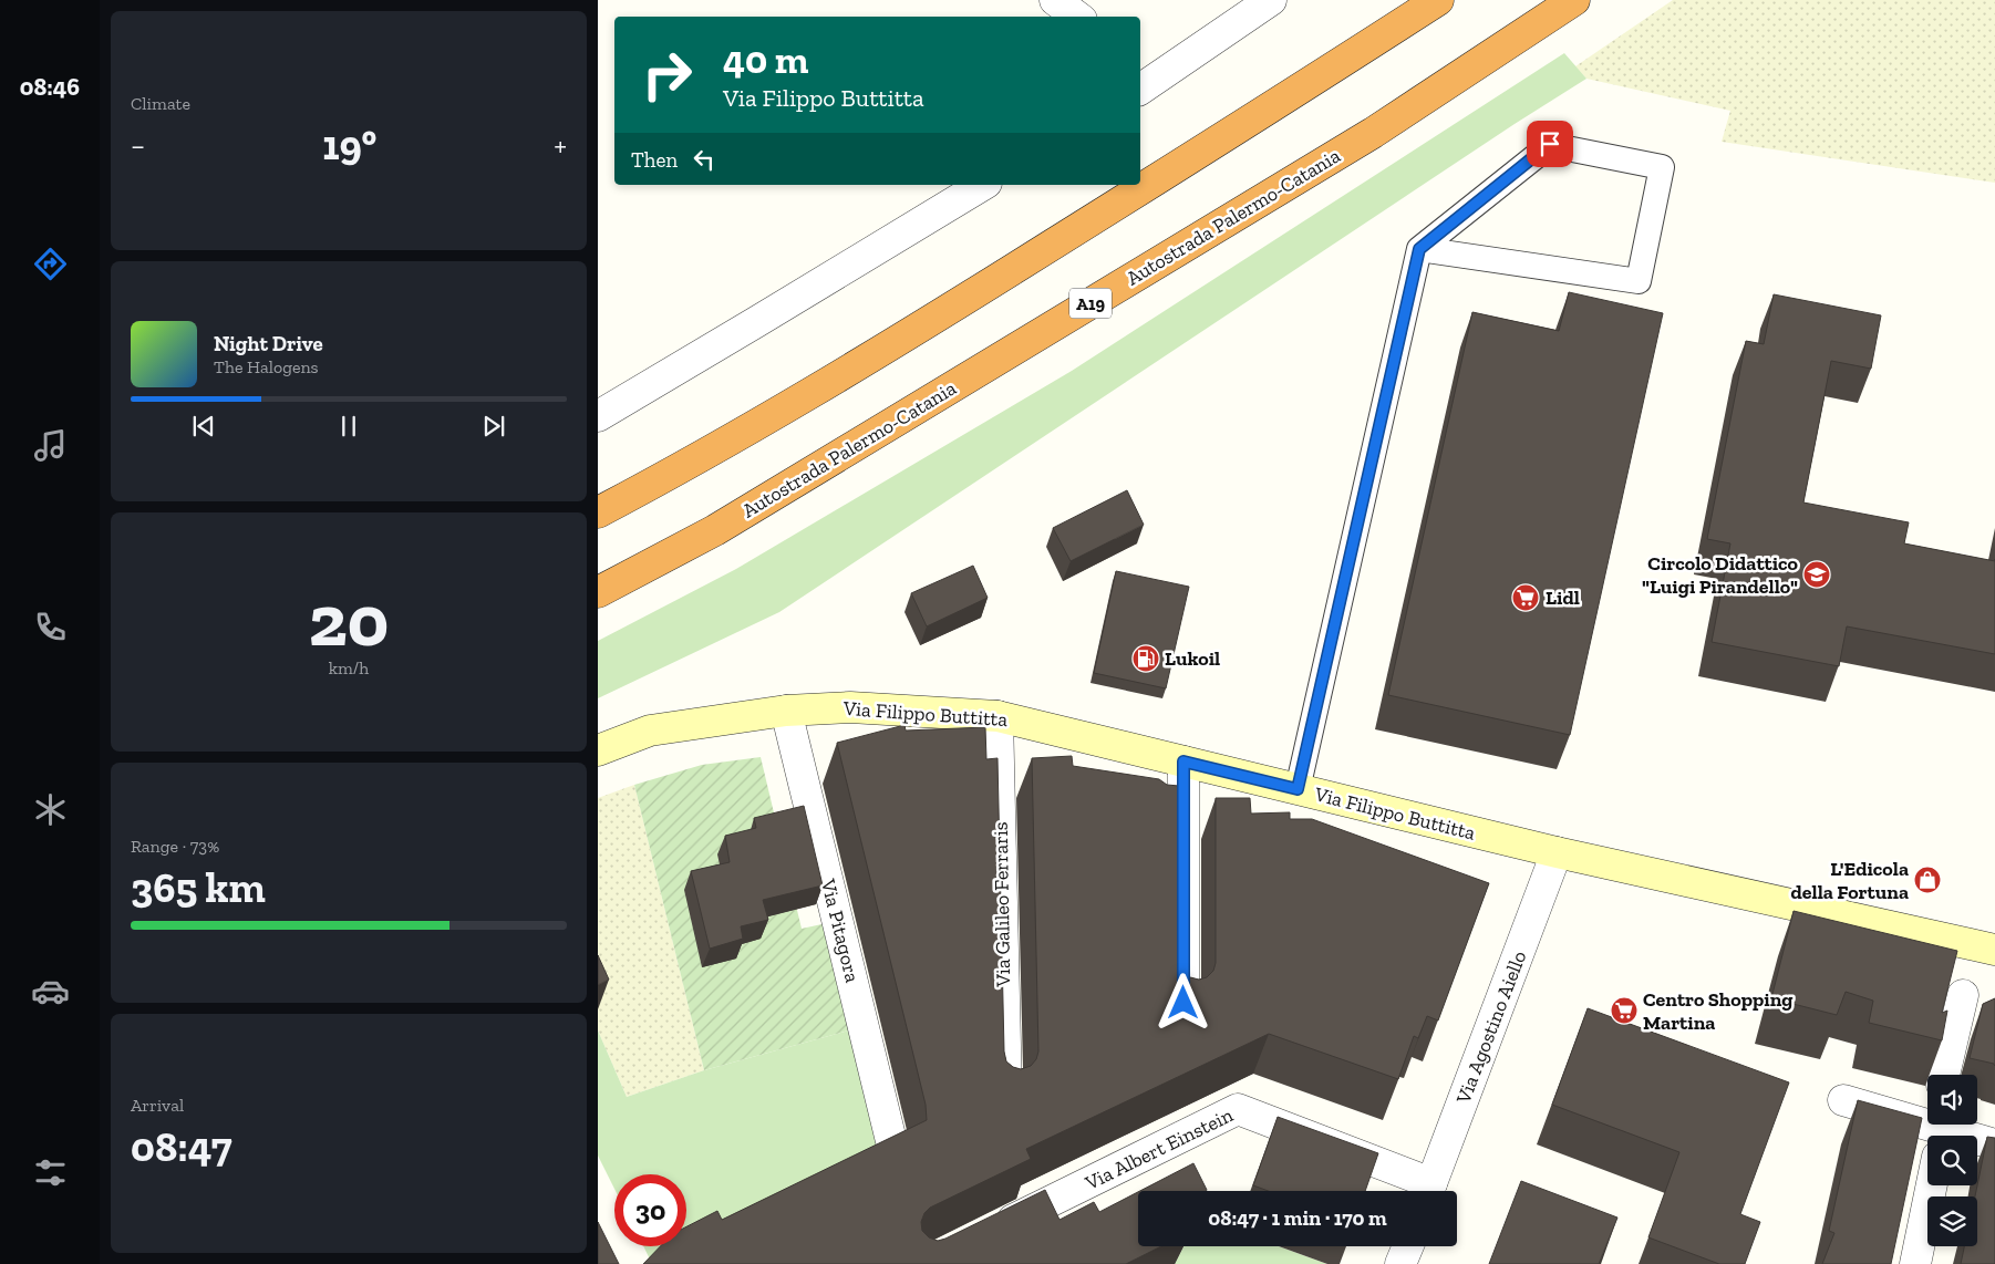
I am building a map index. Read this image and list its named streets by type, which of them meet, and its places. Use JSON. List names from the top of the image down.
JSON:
{
  "streets": {
    "highway": ["Autostrada Palermo-Catania", "A19"],
    "main road": ["Via Filippo Buttitta"],
    "street": [
      "Via Galileo Ferraris",
      "Via Pitagora",
      "Via Agostino Aiello",
      "Via Albert Einstein"
    ]
  },
  "crossings": [
    ["Via Filippo Buttitta", "Via Galileo Ferraris"],
    ["Via Filippo Buttitta", "Via Pitagora"],
    ["Via Filippo Buttitta", "Via Agostino Aiello"]
  ],
  "places": {
    "school or university": ["Circolo Didattico \"Luigi Pirandello\""],
    "supermarket": ["Lidl", "Centro Shopping Martina"],
    "fuel station": ["Lukoil"],
    "shop": ["L'Edicola della Fortuna"]
  },
  "page": {
    "tabs": "08:46",
    "tile": [
      "Climate",
      ["20", "km/h"],
      ["Range · 73%", "365 km"],
      ["Arrival", "08:47"]
    ],
    "turn": ["40 m", "Via Filippo Buttitta"],
    "heat": ["−", "19°", "+"],
    "then": "Then",
    "song": ["Night Drive", "The Halogens"],
    "limit": "30",
    "trip": "08:47 · 1 min · 170 m"
  }
}
